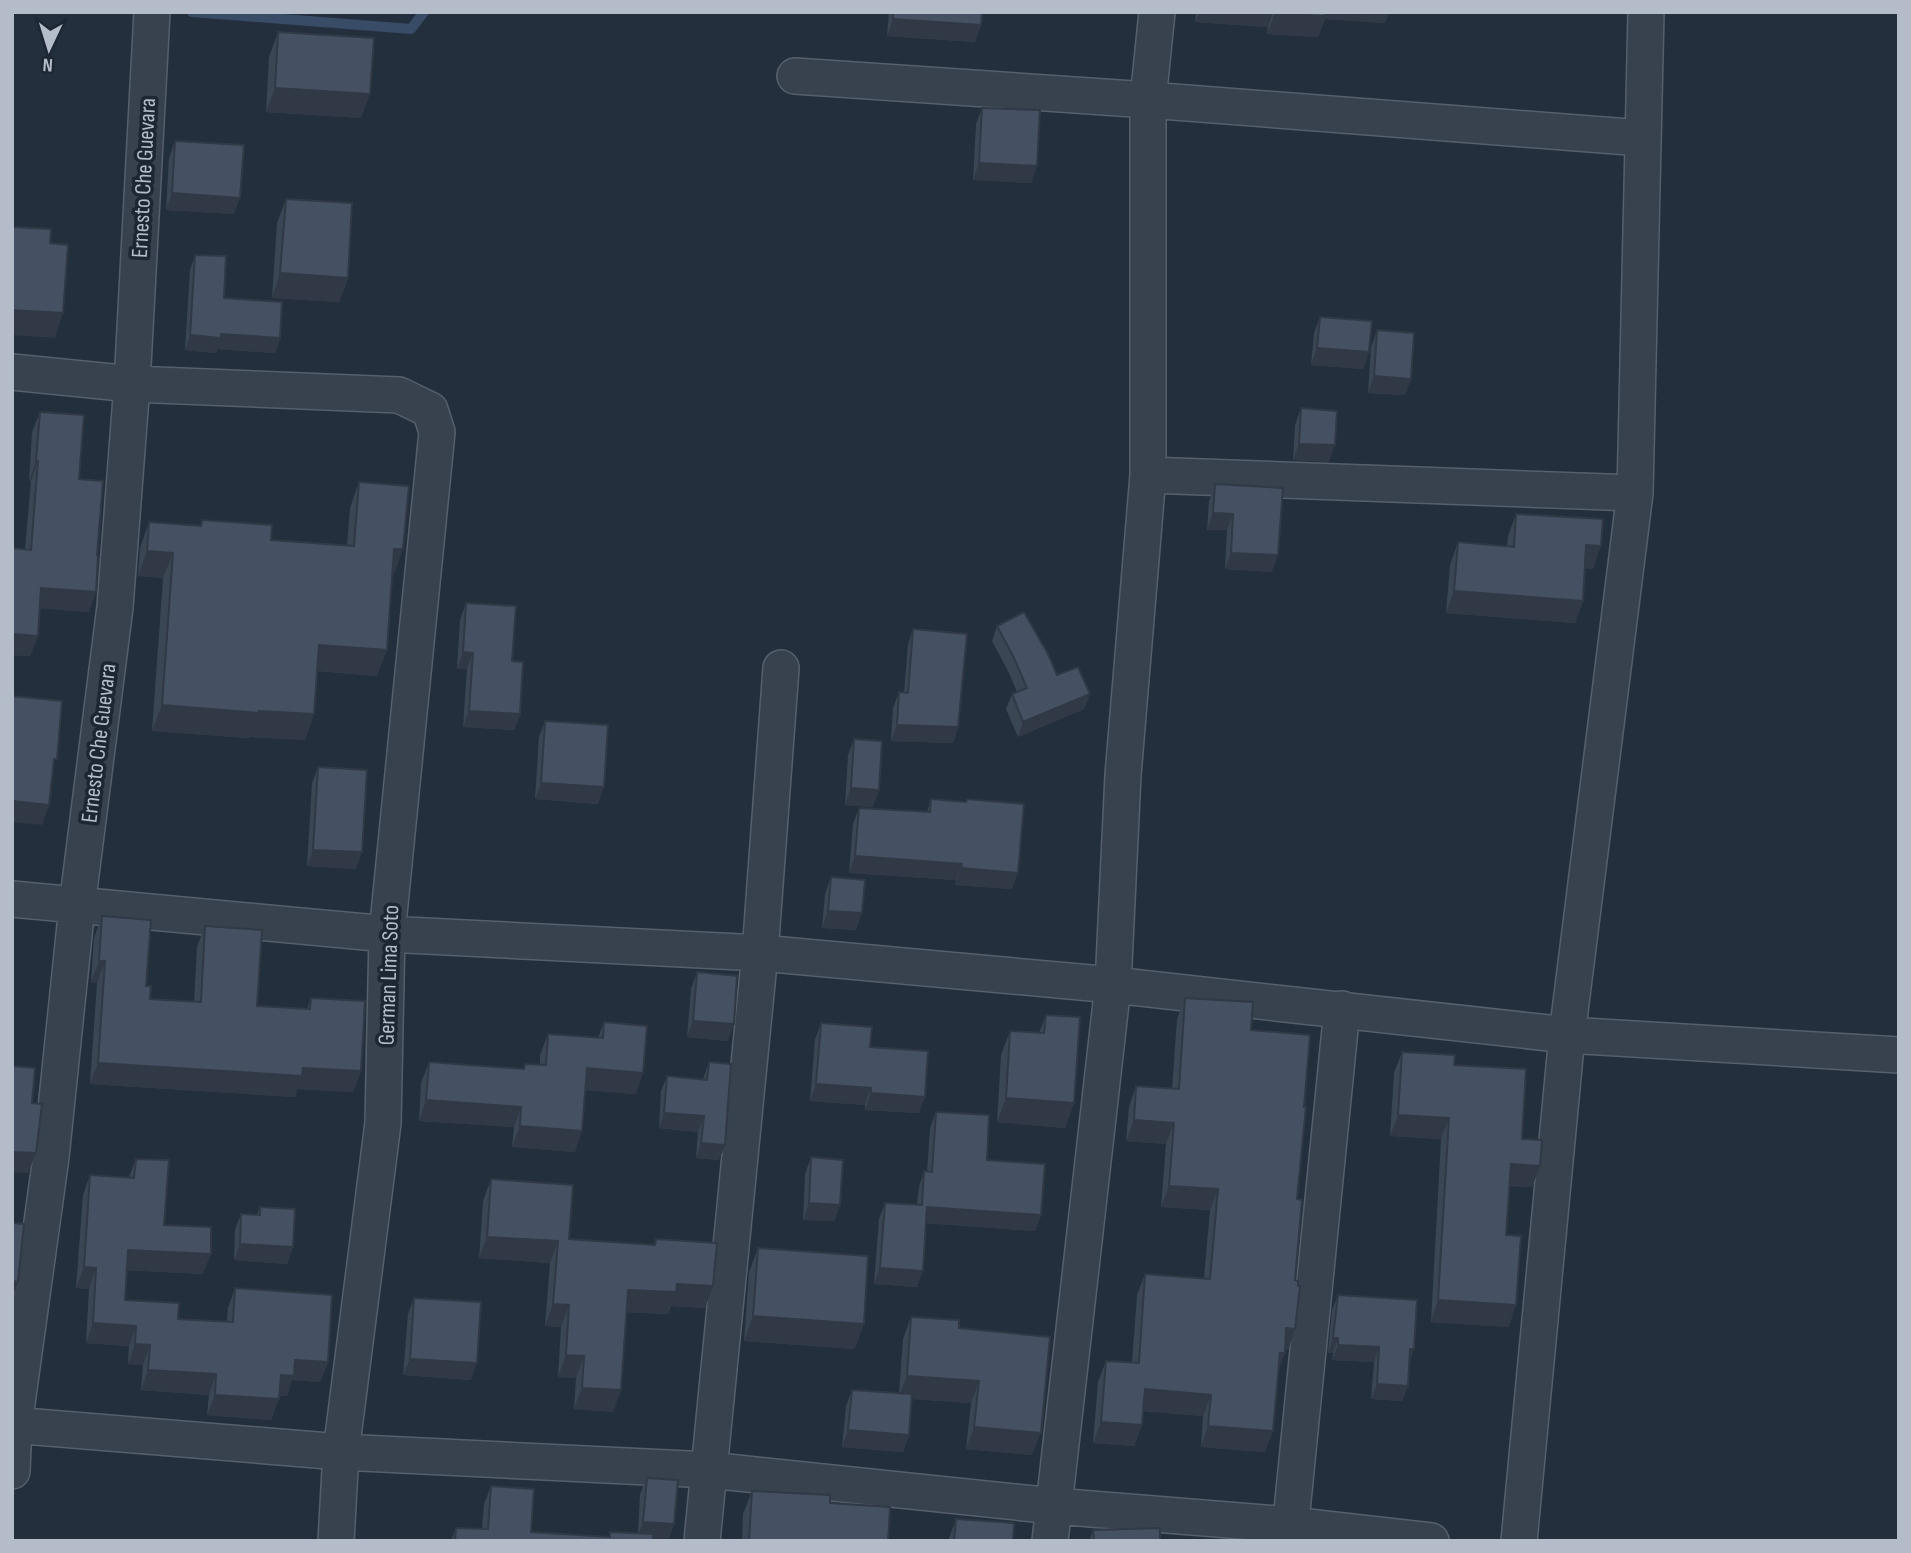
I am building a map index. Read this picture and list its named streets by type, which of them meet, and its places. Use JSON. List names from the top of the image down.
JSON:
{
  "streets": {
    "street": ["Ernesto Che Guevara", "German Lima Soto"]
  },
  "crossings": [
    ["Ernesto Che Guevara", "German Lima Soto"]
  ],
  "north": "bottom"
}
